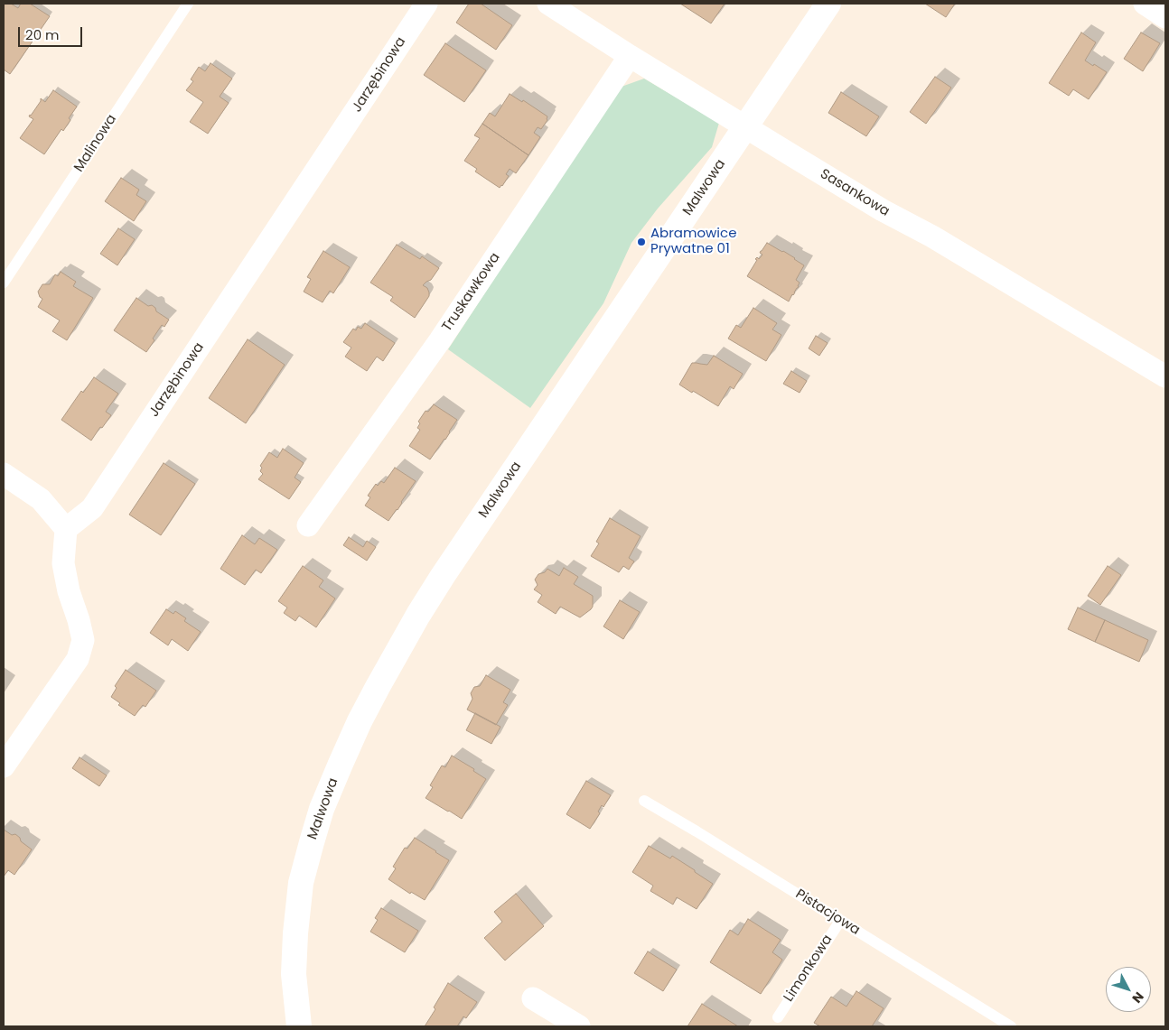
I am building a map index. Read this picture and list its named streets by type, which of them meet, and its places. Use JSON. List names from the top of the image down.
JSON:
{
  "streets": {
    "street": [
      "Jarzębinowa",
      "Malwowa",
      "Sasankowa",
      "Truskawkowa"
    ],
    "lane": ["Malinowa", "Pistacjowa", "Limonkowa"]
  },
  "crossings": [
    ["Malwowa", "Sasankowa"],
    ["Sasankowa", "Truskawkowa"],
    ["Pistacjowa", "Limonkowa"]
  ],
  "places": ["Abramowice Prywatne 01"],
  "scale_bar": "20 m",
  "north": "bottom right"
}
